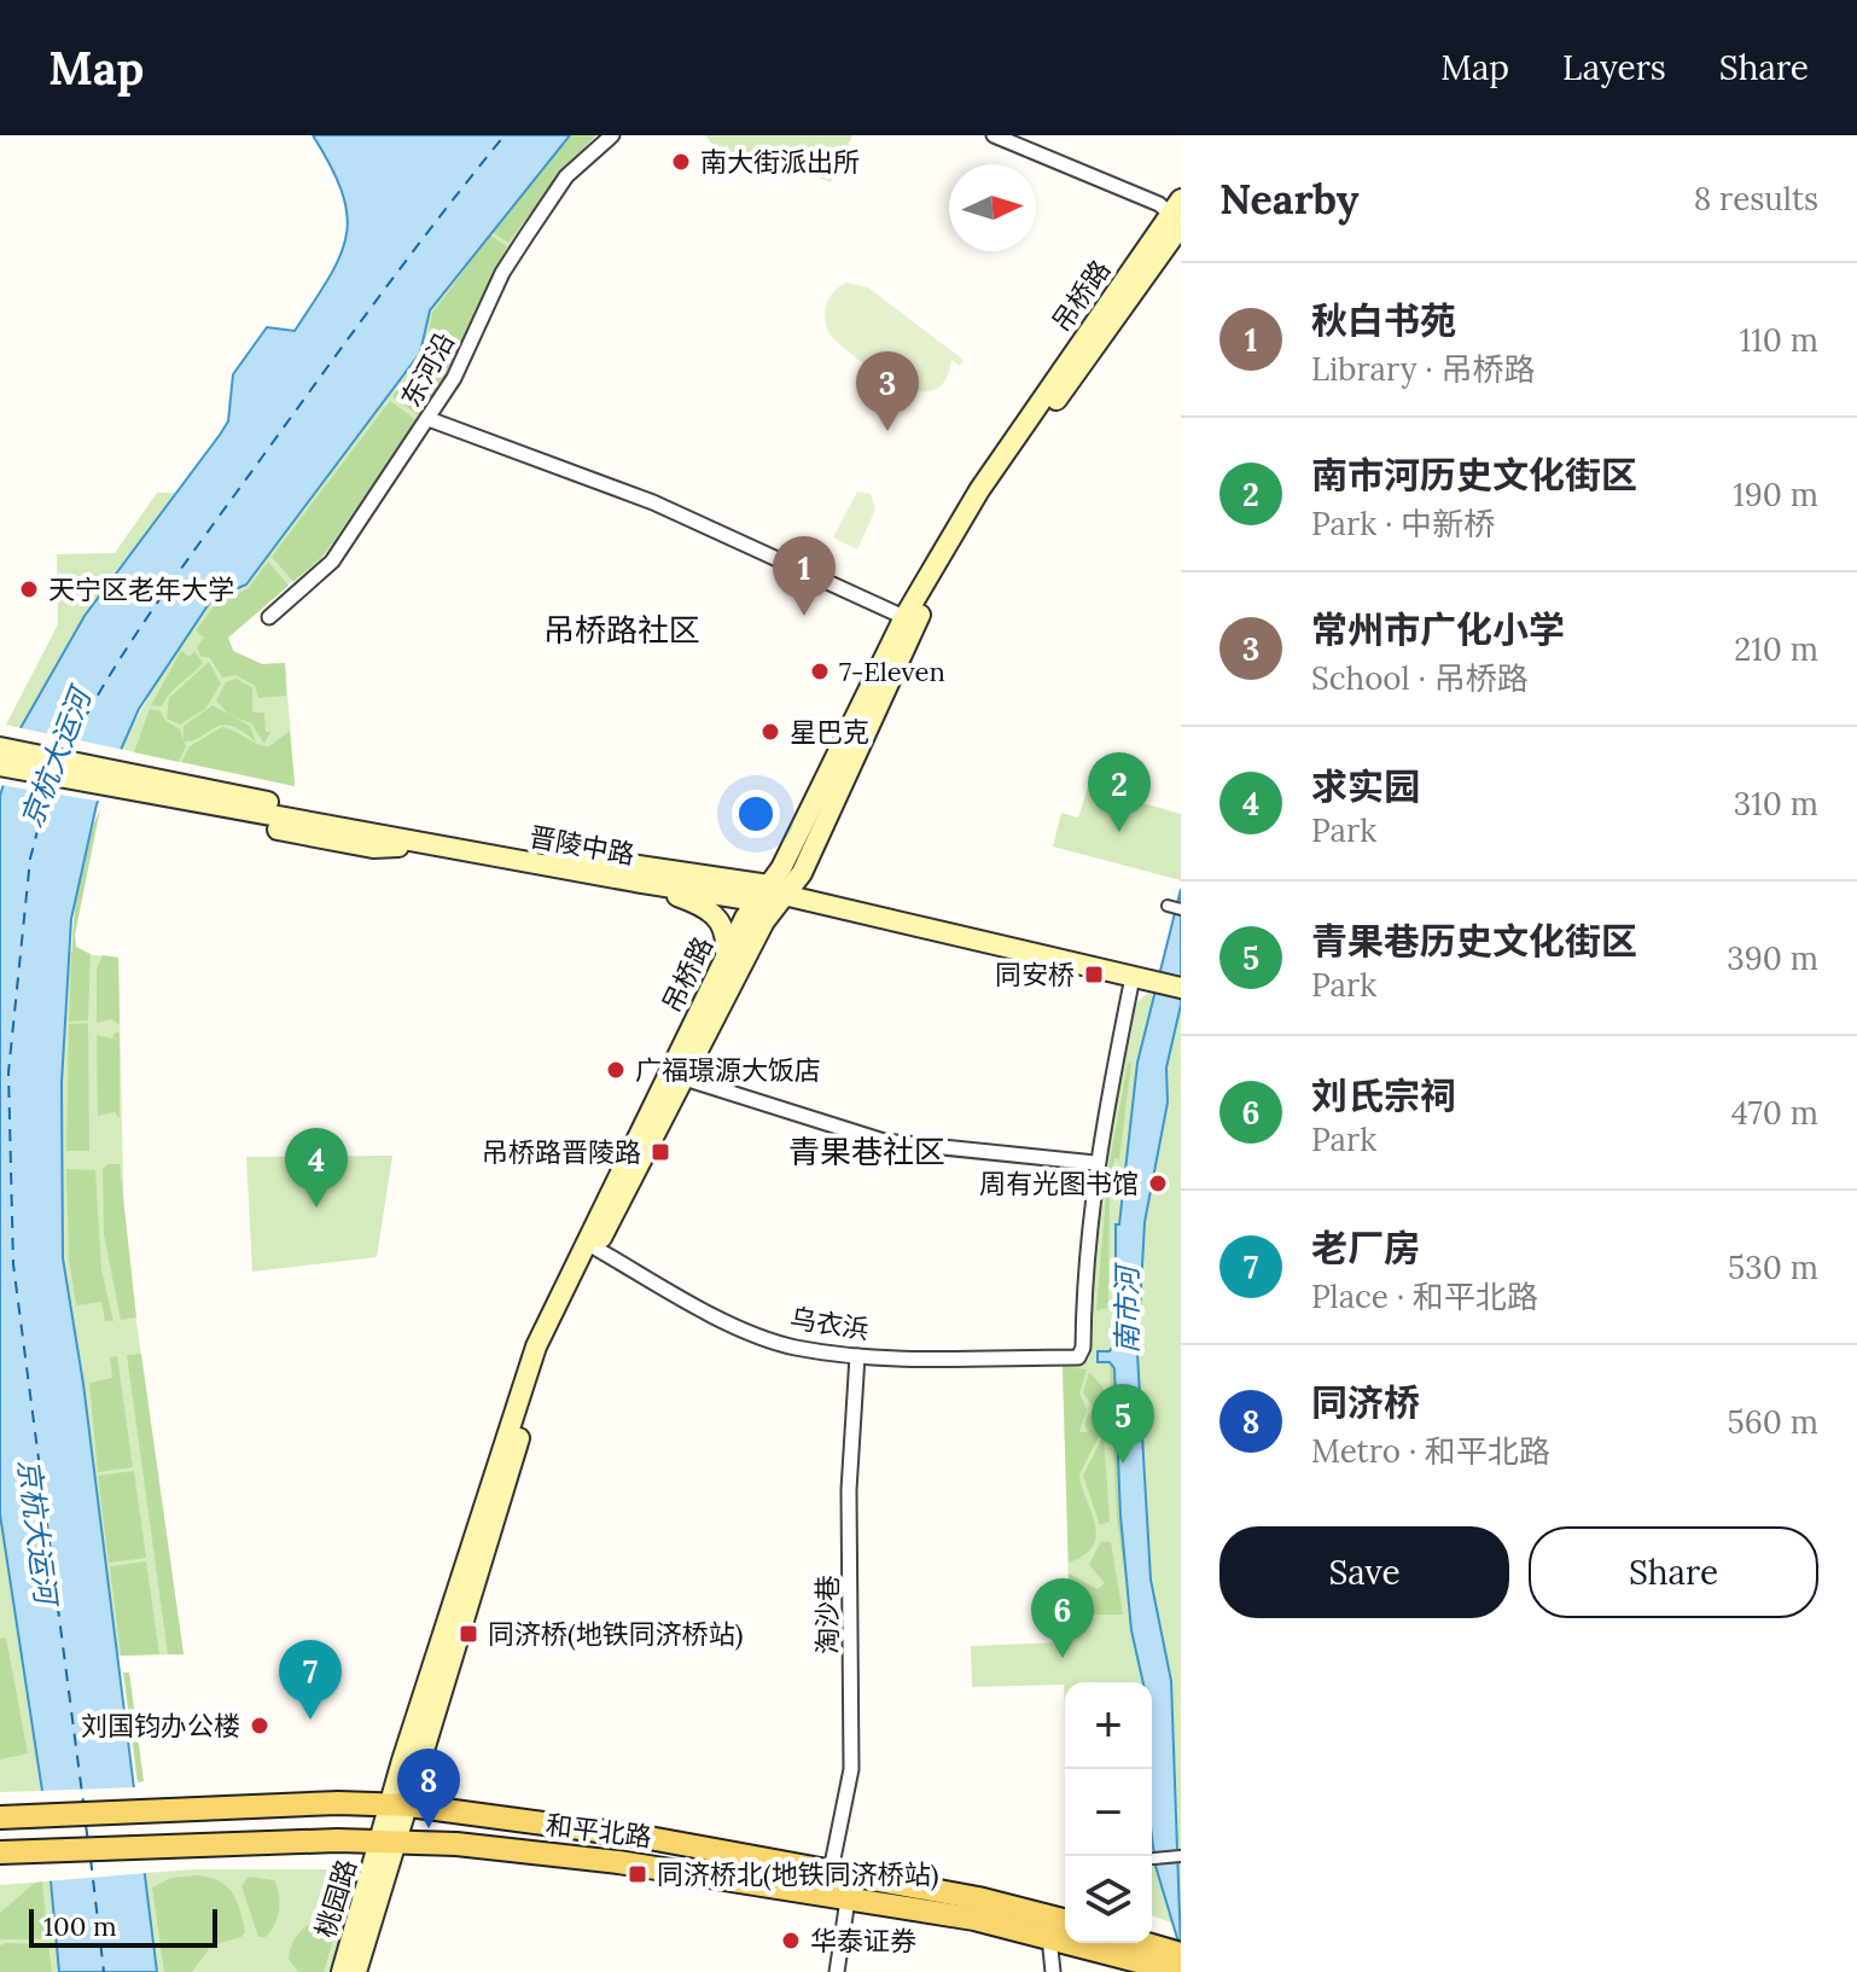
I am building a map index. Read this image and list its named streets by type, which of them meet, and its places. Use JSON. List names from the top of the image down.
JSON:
{
  "streets": {
    "main road": [
      "吊桥路",
      "晋陵中路",
      "和平北路",
      "桃园路"
    ],
    "street": ["东河沿", "乌衣浜", "淘沙巷"]
  },
  "crossings": [
    ["吊桥路", "晋陵中路"],
    ["吊桥路", "乌衣浜"],
    ["吊桥路", "和平北路"],
    ["吊桥路", "桃园路"],
    ["乌衣浜", "淘沙巷"],
    ["淘沙巷", "和平北路"],
    ["和平北路", "桃园路"]
  ],
  "districts": ["吊桥路社区", "青果巷社区"],
  "water": ["京杭大运河", "南市河"],
  "places": {
    "other": [
      "南大街派出所",
      "天宁区老年大学",
      "7-Eleven",
      "星巴克",
      "广福璟源大饭店",
      "周有光图书馆",
      "刘国钧办公楼",
      "华泰证券"
    ],
    "transit": [
      "同安桥",
      "吊桥路晋陵路",
      "同济桥(地铁同济桥站)",
      "同济桥北(地铁同济桥站)"
    ]
  },
  "scale_bar": "100 m",
  "north": "right",
  "page": {
    "header": "Map",
    "nav": ["Map", "Layers", "Share"],
    "heading": ["Nearby", "8 results"],
    "list": [
      {
        "mark": "1",
        "name": "秋白书苑",
        "note": "Library · 吊桥路",
        "value": "110 m"
      },
      {
        "mark": "2",
        "name": "南市河历史文化街区",
        "note": "Park · 中新桥",
        "value": "190 m"
      },
      {
        "mark": "3",
        "name": "常州市广化小学",
        "note": "School · 吊桥路",
        "value": "210 m"
      },
      {
        "mark": "4",
        "name": "求实园",
        "note": "Park",
        "value": "310 m"
      },
      {
        "mark": "5",
        "name": "青果巷历史文化街区",
        "note": "Park",
        "value": "390 m"
      },
      {
        "mark": "6",
        "name": "刘氏宗祠",
        "note": "Park",
        "value": "470 m"
      },
      {
        "mark": "7",
        "name": "老厂房",
        "note": "Place · 和平北路",
        "value": "530 m"
      },
      {
        "mark": "8",
        "name": "同济桥",
        "note": "Metro · 和平北路",
        "value": "560 m"
      }
    ],
    "pins": [
      "3",
      "1",
      "2",
      "4",
      "5",
      "6",
      "7",
      "8"
    ],
    "buttons": ["Save", "Share"],
    "map_buttons": ["+", "−"],
    "scale": "100 m"
  }
}
